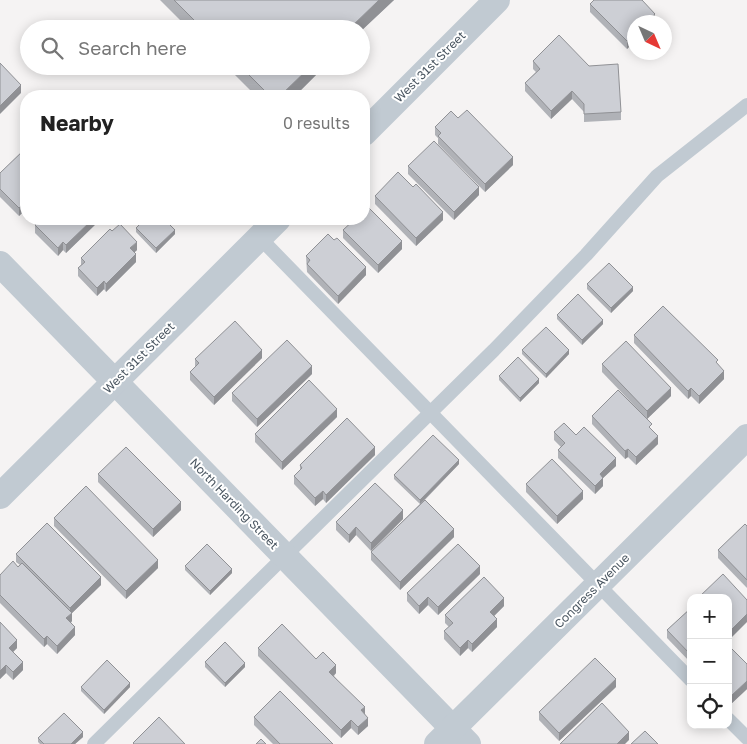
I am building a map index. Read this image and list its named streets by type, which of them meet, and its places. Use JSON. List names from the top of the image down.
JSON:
{
  "streets": {
    "street": ["West 31st Street", "North Harding Street", "Congress Avenue"]
  },
  "crossings": [
    ["West 31st Street", "North Harding Street"],
    ["North Harding Street", "Congress Avenue"]
  ],
  "north": "bottom right",
  "page": {
    "search": "Search here",
    "heading": ["Nearby", "0 results"],
    "map_buttons": ["+", "−"]
  }
}
